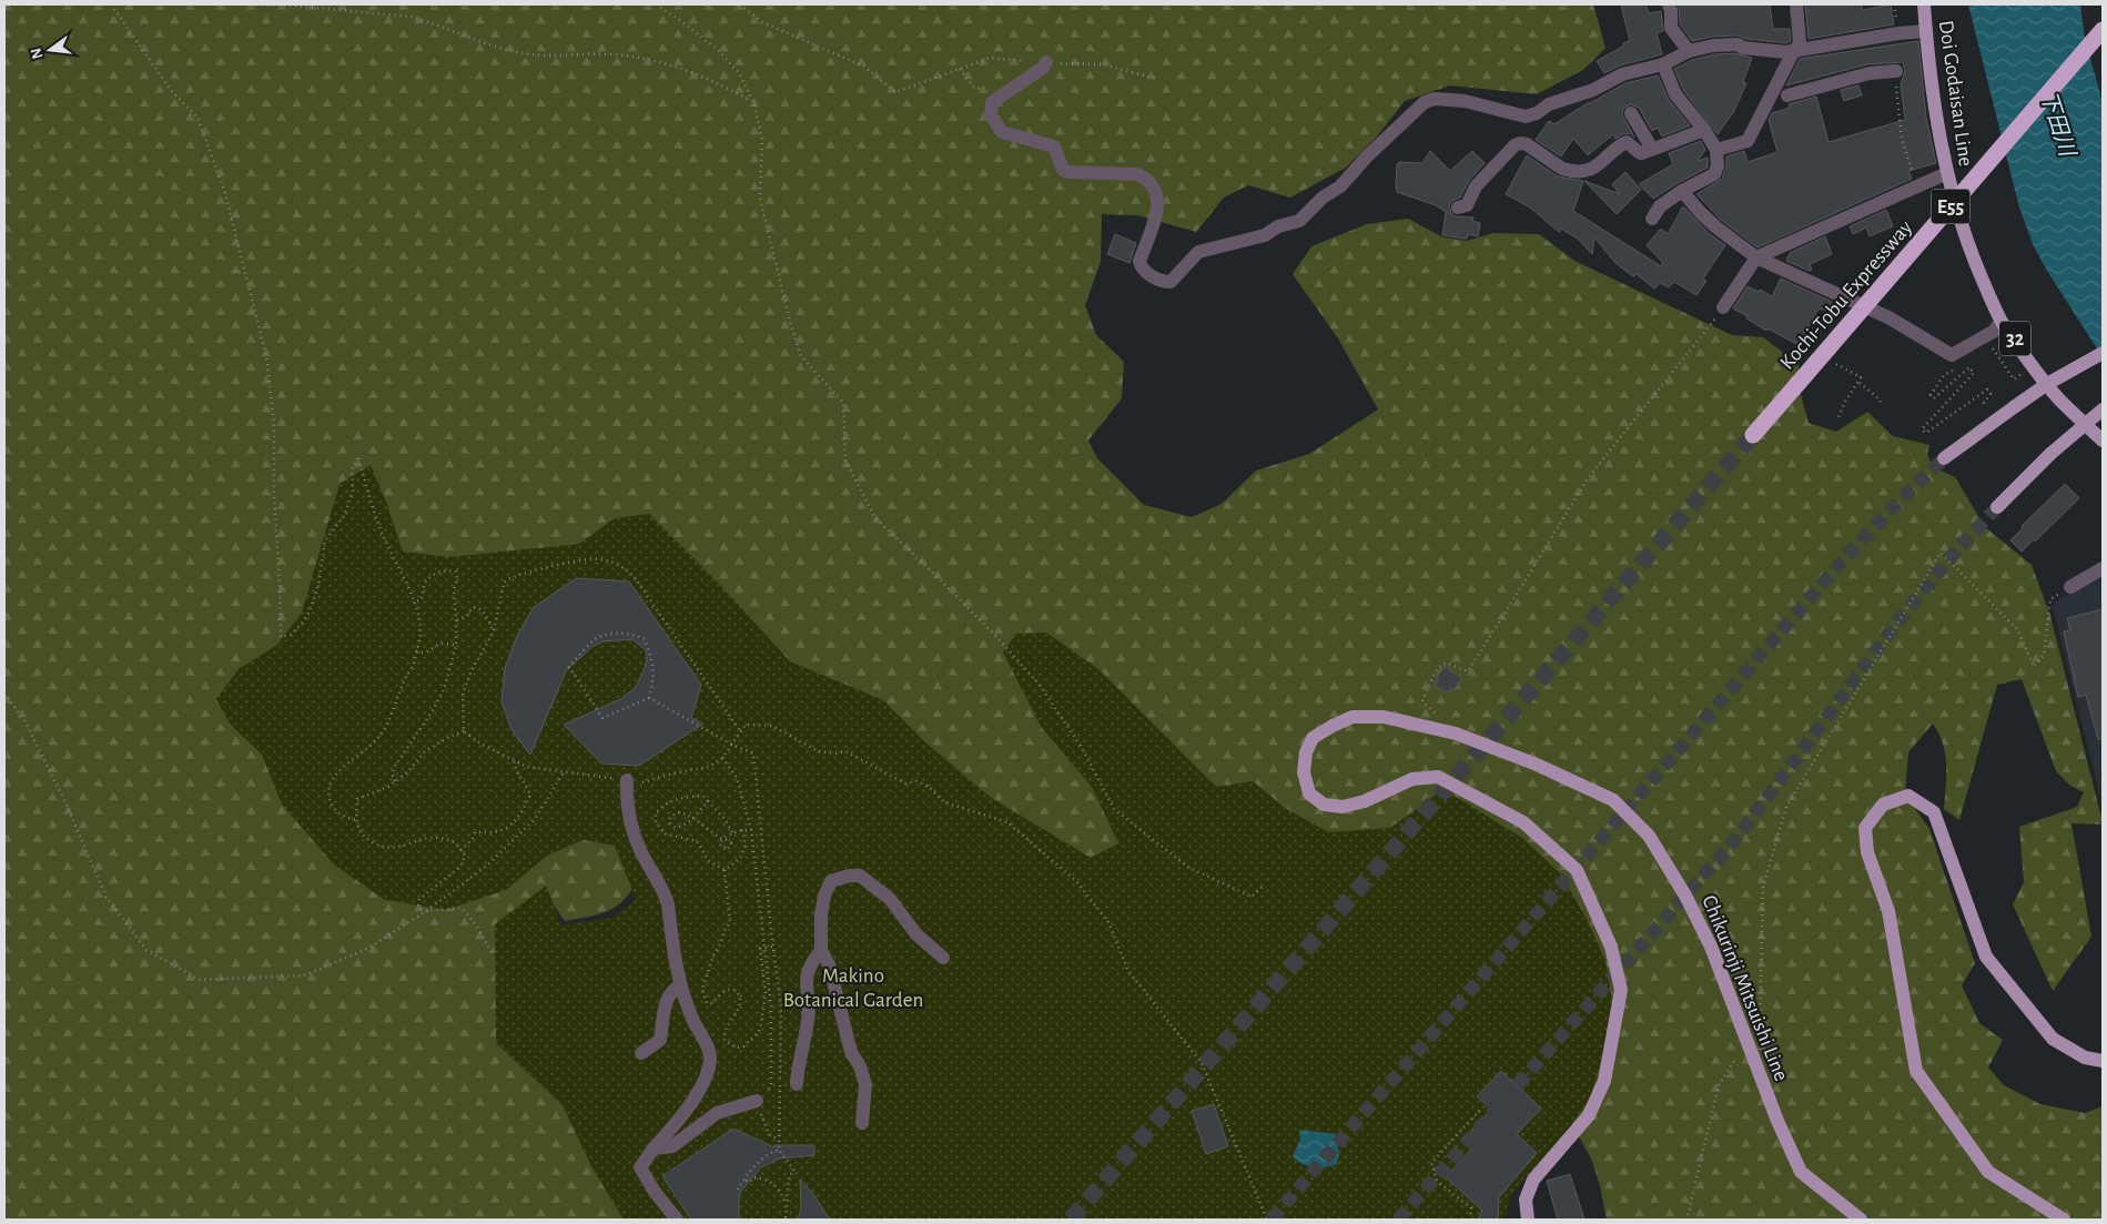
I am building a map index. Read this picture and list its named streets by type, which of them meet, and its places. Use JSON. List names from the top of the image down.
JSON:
{
  "streets": {
    "highway": ["E55", "Kochi-Tobu Expressway"],
    "main road": ["Doi Godaisan Line", "32", "Chikurinji Mitsuishi Line"]
  },
  "water": ["下田川"],
  "parks": ["Makino Botanical Garden"],
  "north": "left"
}
